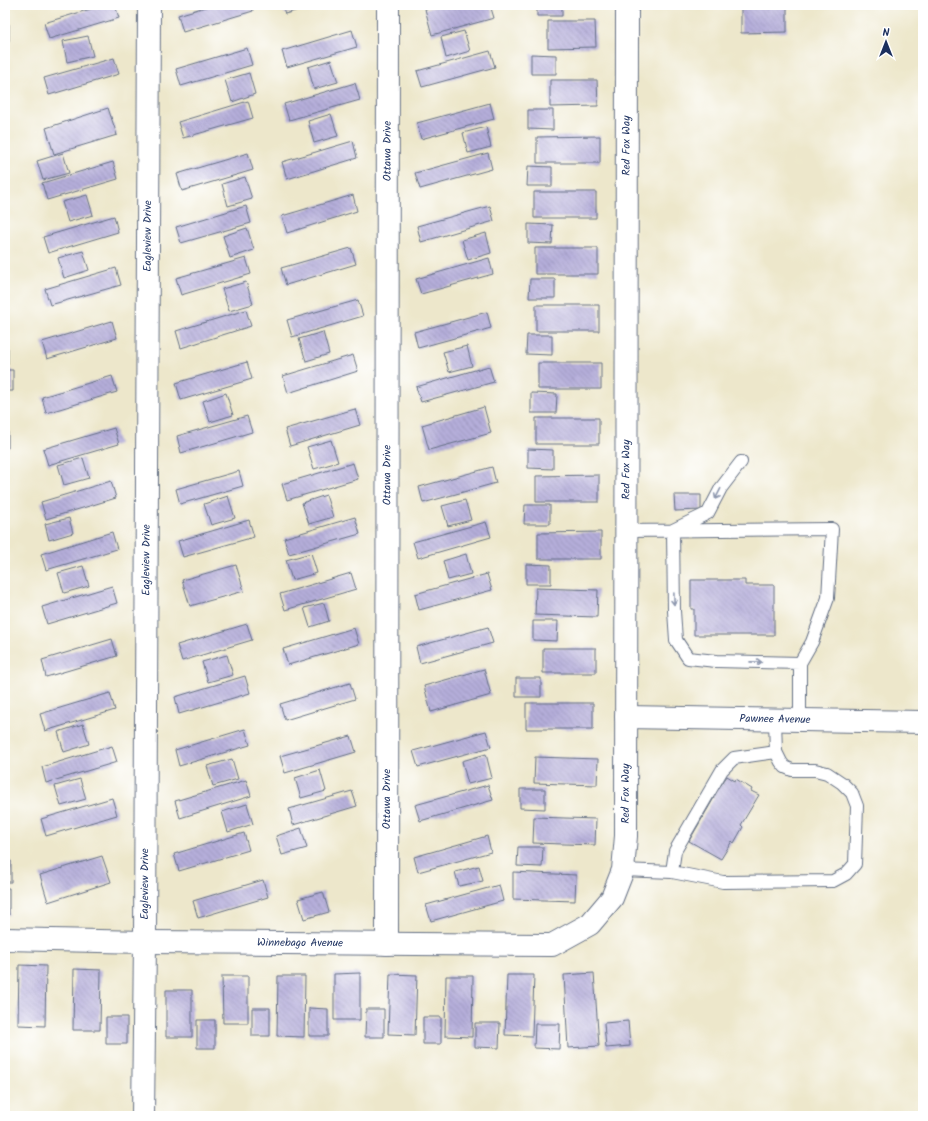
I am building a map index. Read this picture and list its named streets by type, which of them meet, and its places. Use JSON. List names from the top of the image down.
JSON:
{
  "streets": {
    "street": [
      "Red Fox Way",
      "Ottawa Drive",
      "Eagleview Drive",
      "Pawnee Avenue",
      "Winnebago Avenue"
    ]
  },
  "crossings": [
    ["Red Fox Way", "Pawnee Avenue"],
    ["Red Fox Way", "Winnebago Avenue"],
    ["Ottawa Drive", "Winnebago Avenue"],
    ["Eagleview Drive", "Winnebago Avenue"]
  ],
  "north": "top"
}
